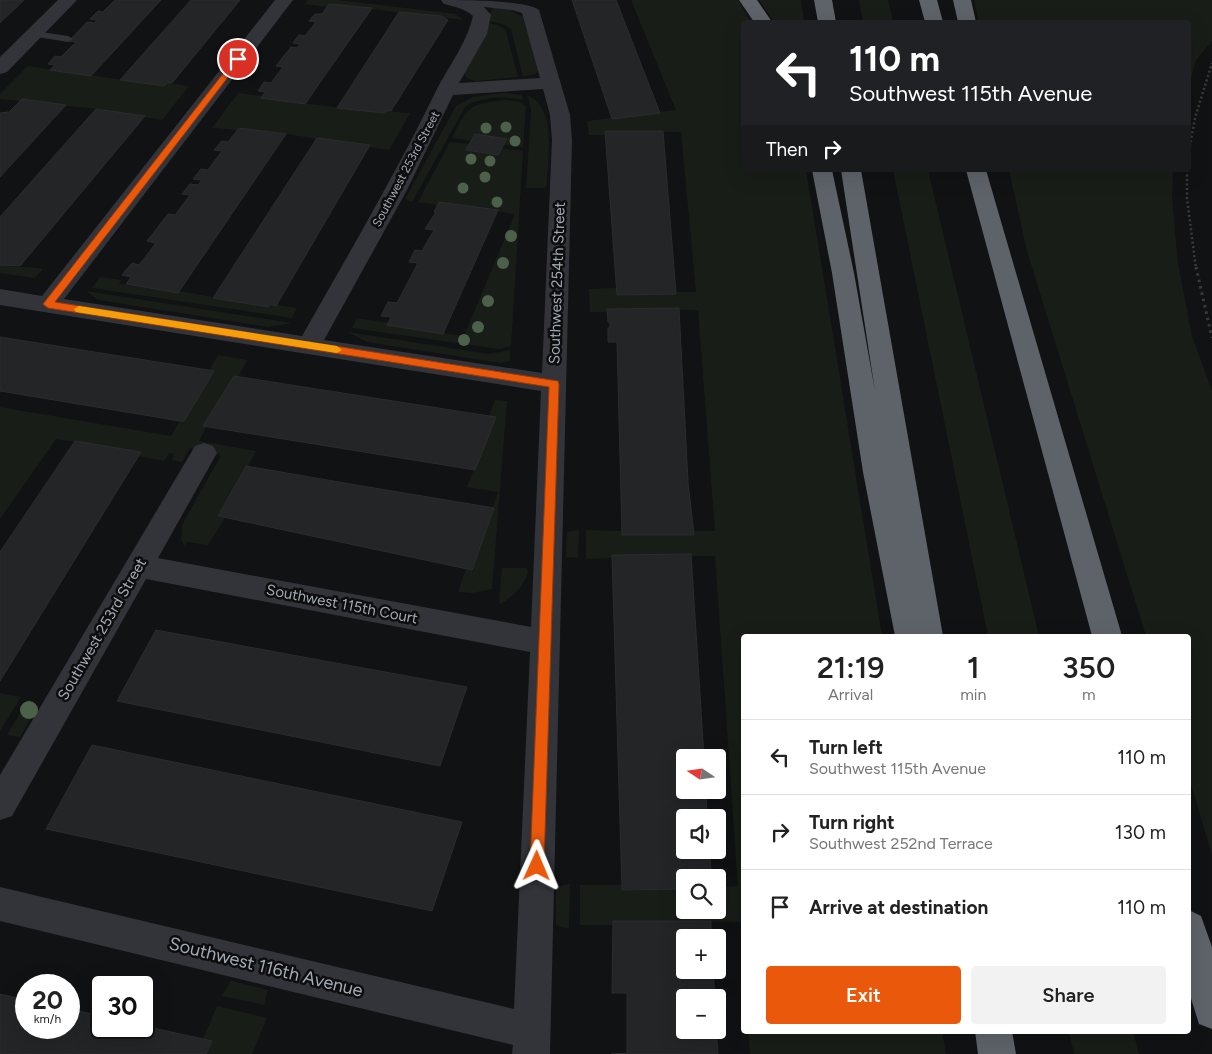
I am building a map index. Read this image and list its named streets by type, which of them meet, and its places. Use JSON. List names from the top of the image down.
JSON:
{
  "streets": {
    "street": [
      "Southwest 253rd Street",
      "Southwest 254th Street",
      "Southwest 115th Court",
      "Southwest 116th Avenue"
    ]
  },
  "crossings": [
    ["Southwest 253rd Street", "Southwest 254th Street"],
    ["Southwest 253rd Street", "Southwest 115th Court"],
    ["Southwest 254th Street", "Southwest 115th Court"],
    ["Southwest 254th Street", "Southwest 116th Avenue"]
  ],
  "north": "left",
  "page": {
    "turn": ["110 m", "Southwest 115th Avenue"],
    "then": "Then",
    "eta": [
      "21:19",
      "Arrival",
      "1",
      "min",
      "350",
      "m"
    ],
    "list": [
      {
        "name": "Turn left",
        "note": "Southwest 115th Avenue",
        "value": "110 m"
      },
      {
        "name": "Turn right",
        "note": "Southwest 252nd Terrace",
        "value": "130 m"
      },
      {
        "name": "Arrive at destination",
        "value": "110 m"
      }
    ],
    "map_buttons": ["+", "−"],
    "buttons": ["Exit", "Share"],
    "speed": "20 km/h",
    "limit": "30"
  }
}
